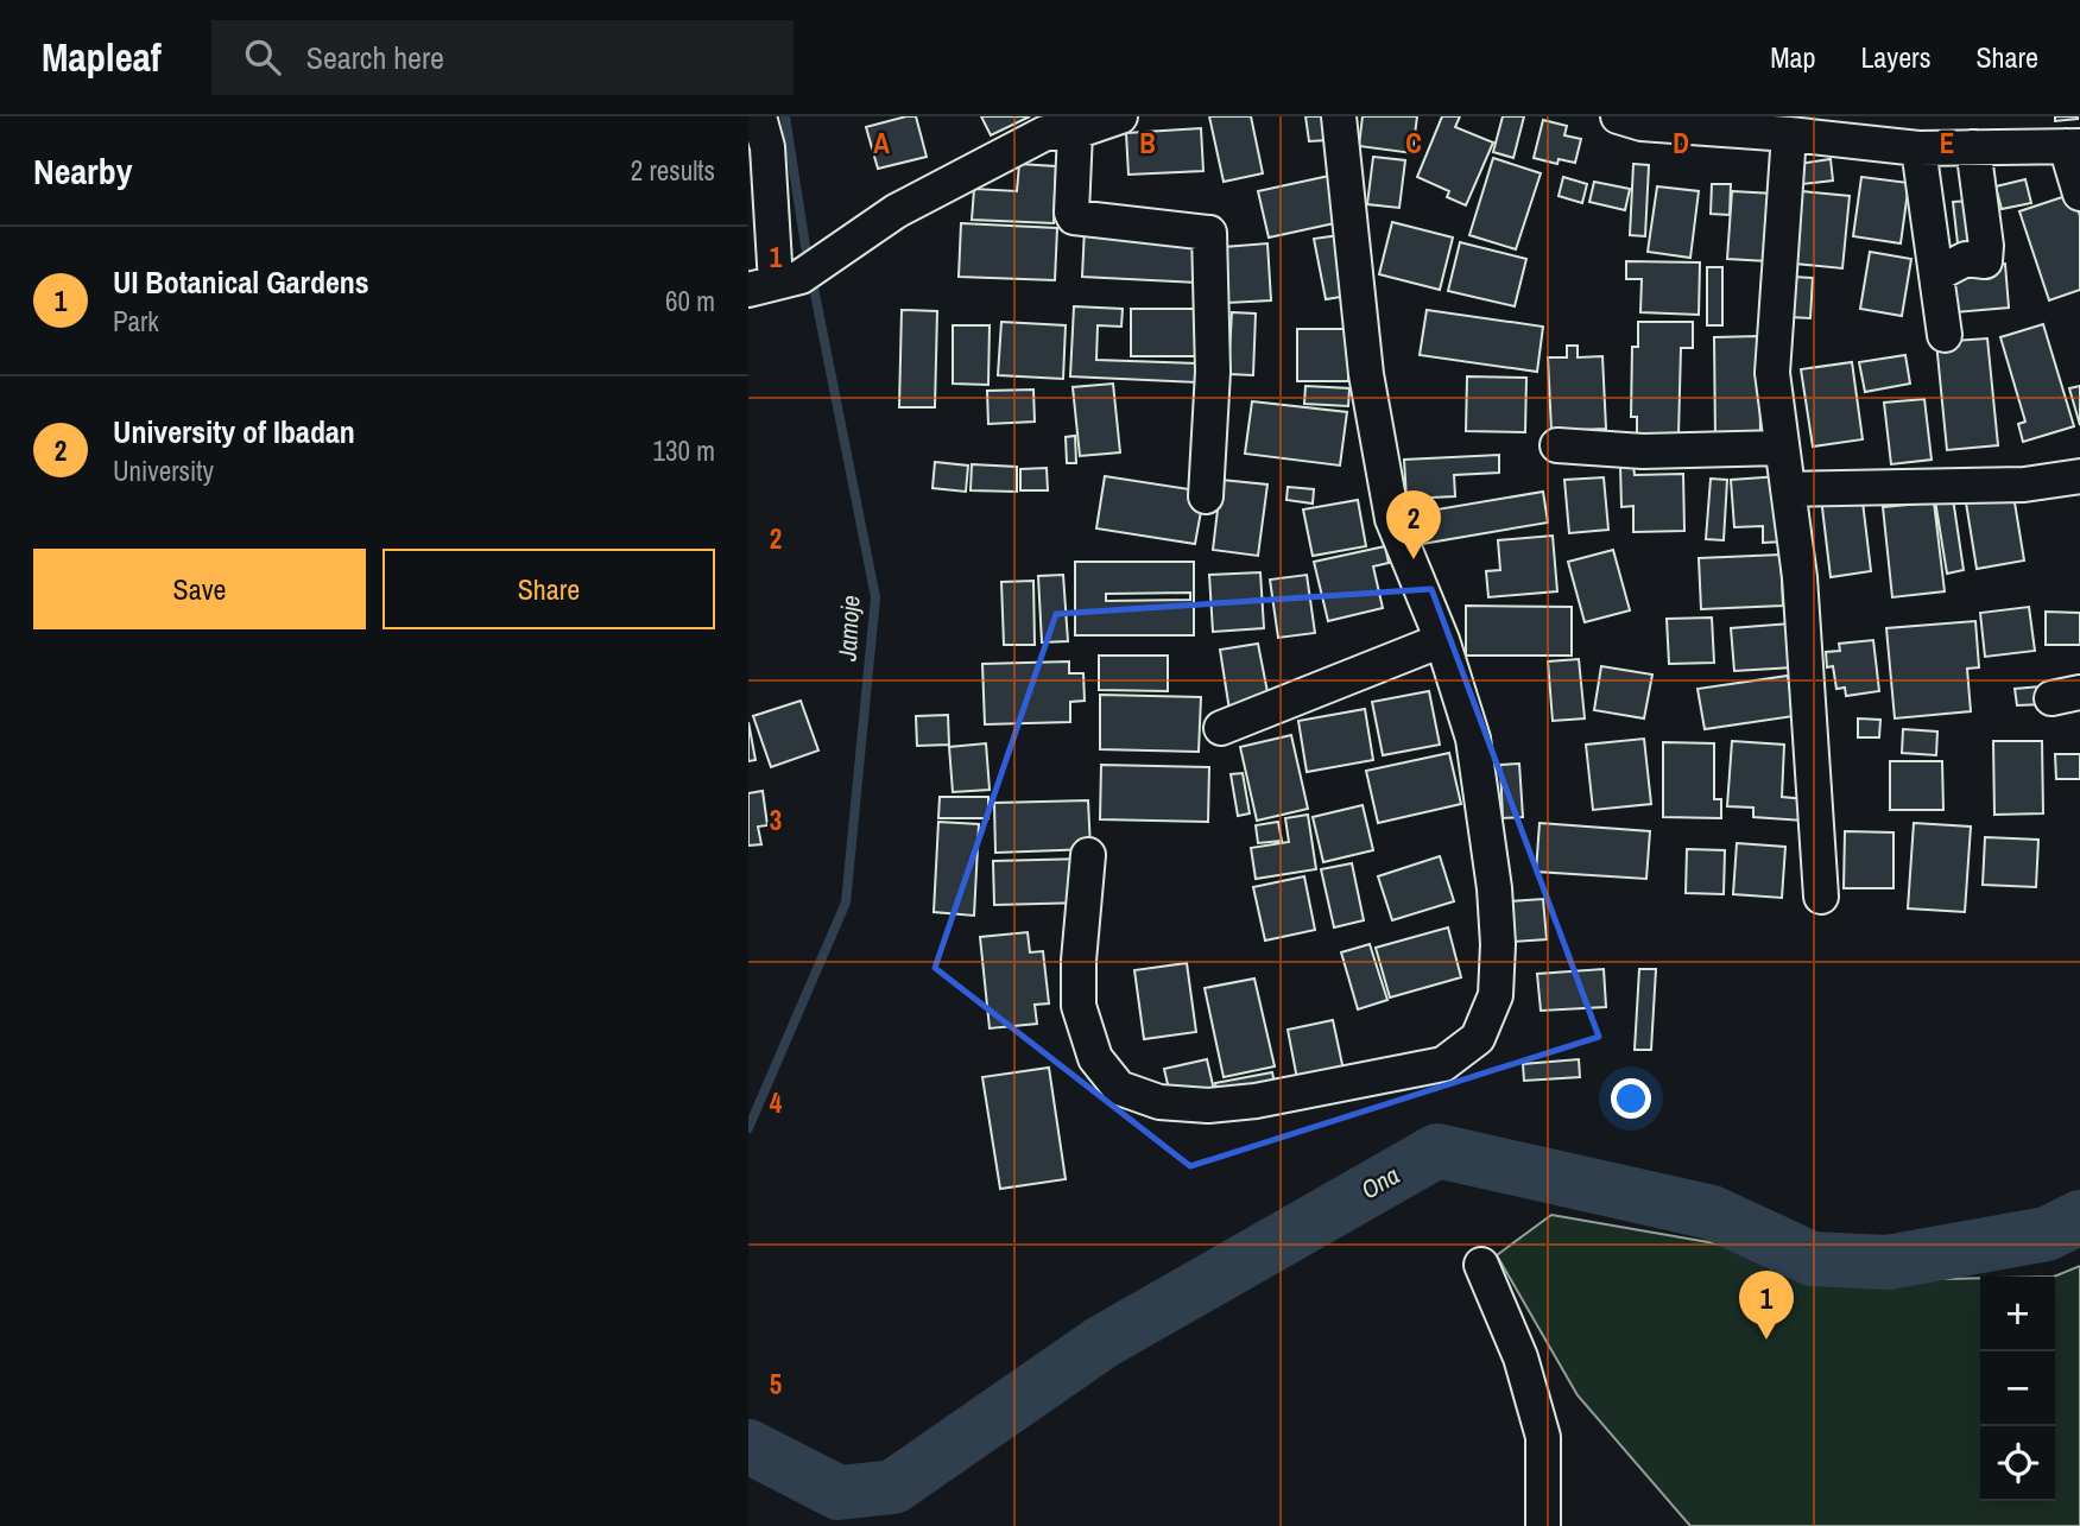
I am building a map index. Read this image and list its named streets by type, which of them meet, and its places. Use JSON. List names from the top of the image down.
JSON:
{
  "water": ["Jamoje", "Ona"],
  "page": {
    "header": "Mapleaf",
    "search": "Search here",
    "nav": ["Map", "Layers", "Share"],
    "heading": ["Nearby", "2 results"],
    "list": [
      {
        "mark": "1",
        "name": "UI Botanical Gardens",
        "note": "Park",
        "value": "60 m"
      },
      {
        "mark": "2",
        "name": "University of Ibadan",
        "note": "University",
        "value": "130 m"
      }
    ],
    "pins": ["2", "1"],
    "buttons": ["Save", "Share"],
    "map_buttons": ["+", "−"]
  },
  "grid": {
    "columns": [
      "A",
      "B",
      "C",
      "D",
      "E"
    ],
    "rows": [
      "1",
      "2",
      "3",
      "4",
      "5"
    ]
  }
}
